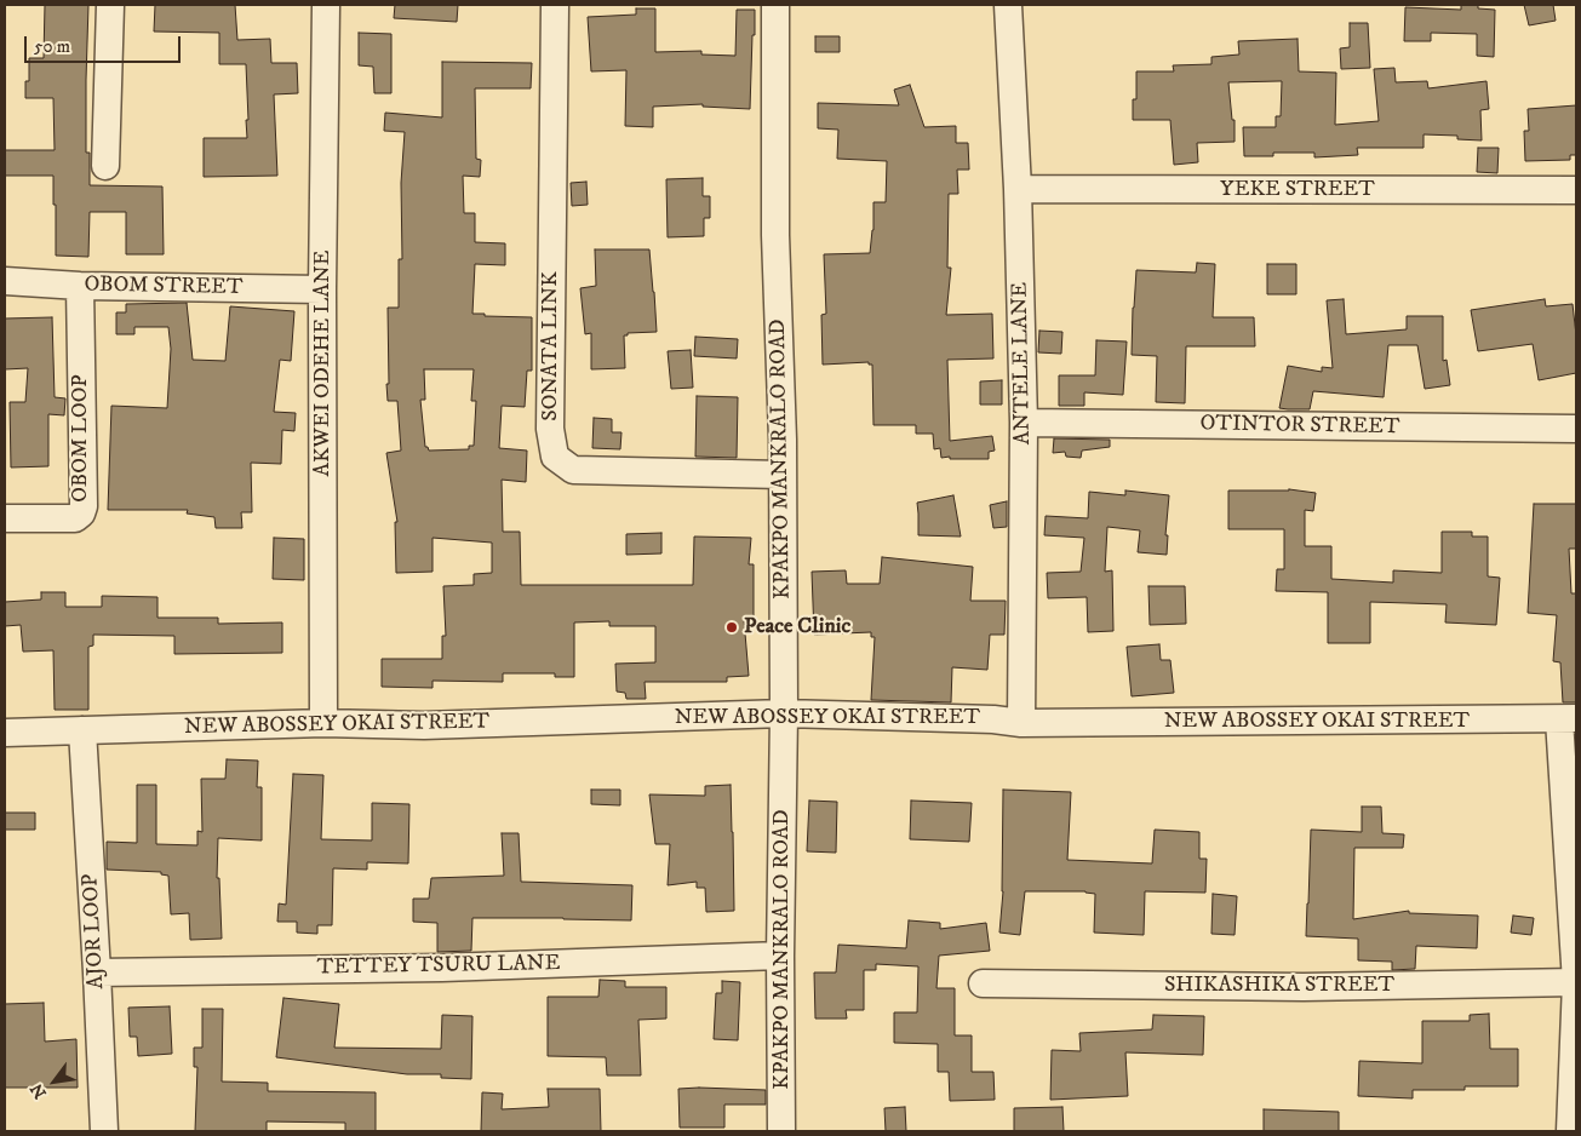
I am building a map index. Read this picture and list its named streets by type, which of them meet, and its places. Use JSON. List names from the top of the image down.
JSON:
{
  "streets": {
    "street": [
      "YEKE STREET",
      "OBOM STREET",
      "SONATA LINK",
      "AKWEI ODEHE LANE",
      "ANTELE LANE",
      "OTINTOR STREET",
      "OBOM LOOP",
      "KPAKPO MANKRALO ROAD",
      "NEW ABOSSEY OKAI STREET",
      "AJOR LOOP",
      "TETTEY TSURU LANE",
      "SHIKASHIKA STREET"
    ]
  },
  "crossings": [
    ["YEKE STREET", "ANTELE LANE"],
    ["OBOM STREET", "AKWEI ODEHE LANE"],
    ["OBOM STREET", "OBOM LOOP"],
    ["SONATA LINK", "KPAKPO MANKRALO ROAD"],
    ["AKWEI ODEHE LANE", "NEW ABOSSEY OKAI STREET"],
    ["ANTELE LANE", "OTINTOR STREET"],
    ["ANTELE LANE", "NEW ABOSSEY OKAI STREET"],
    ["KPAKPO MANKRALO ROAD", "NEW ABOSSEY OKAI STREET"],
    ["KPAKPO MANKRALO ROAD", "TETTEY TSURU LANE"],
    ["NEW ABOSSEY OKAI STREET", "AJOR LOOP"],
    ["AJOR LOOP", "TETTEY TSURU LANE"]
  ],
  "places": ["Peace Clinic"],
  "scale_bar": "50 m",
  "north": "bottom left"
}
